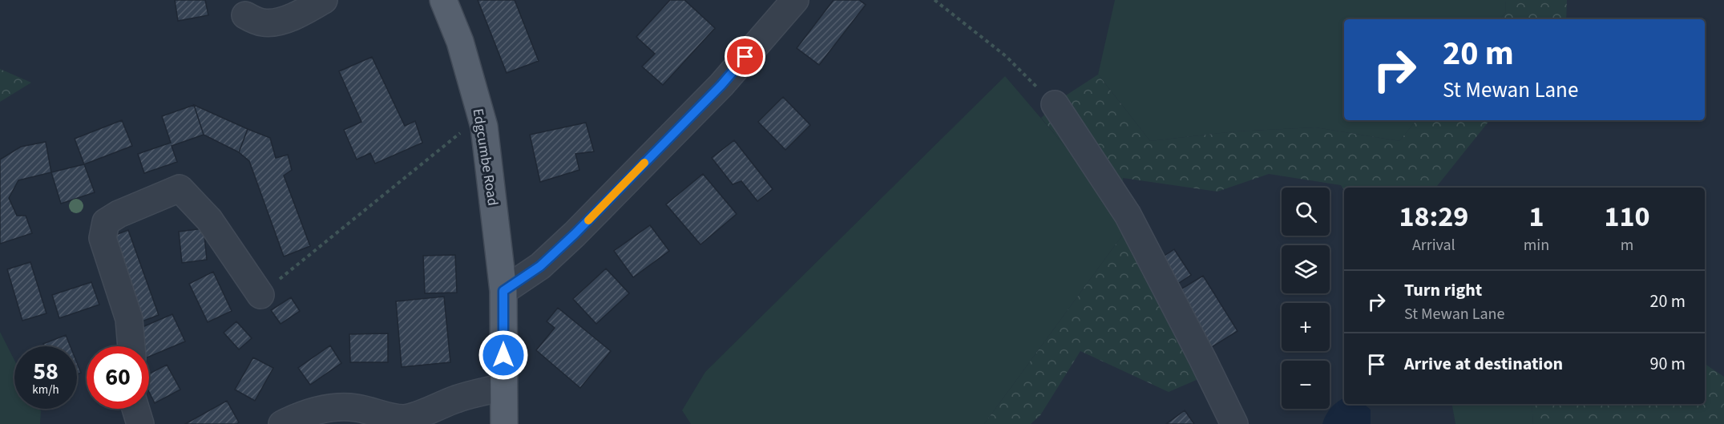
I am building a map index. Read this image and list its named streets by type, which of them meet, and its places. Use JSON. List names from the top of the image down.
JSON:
{
  "streets": {
    "main road": ["Edgcumbe Road"]
  },
  "page": {
    "turn": ["20 m", "St Mewan Lane"],
    "map_buttons": ["+", "−"],
    "eta": [
      "18:29",
      "Arrival",
      "1",
      "min",
      "110",
      "m"
    ],
    "list": [
      {
        "name": "Turn right",
        "note": "St Mewan Lane",
        "value": "20 m"
      },
      {
        "name": "Arrive at destination",
        "value": "90 m"
      }
    ],
    "speed": "58 km/h",
    "limit": "60"
  }
}
